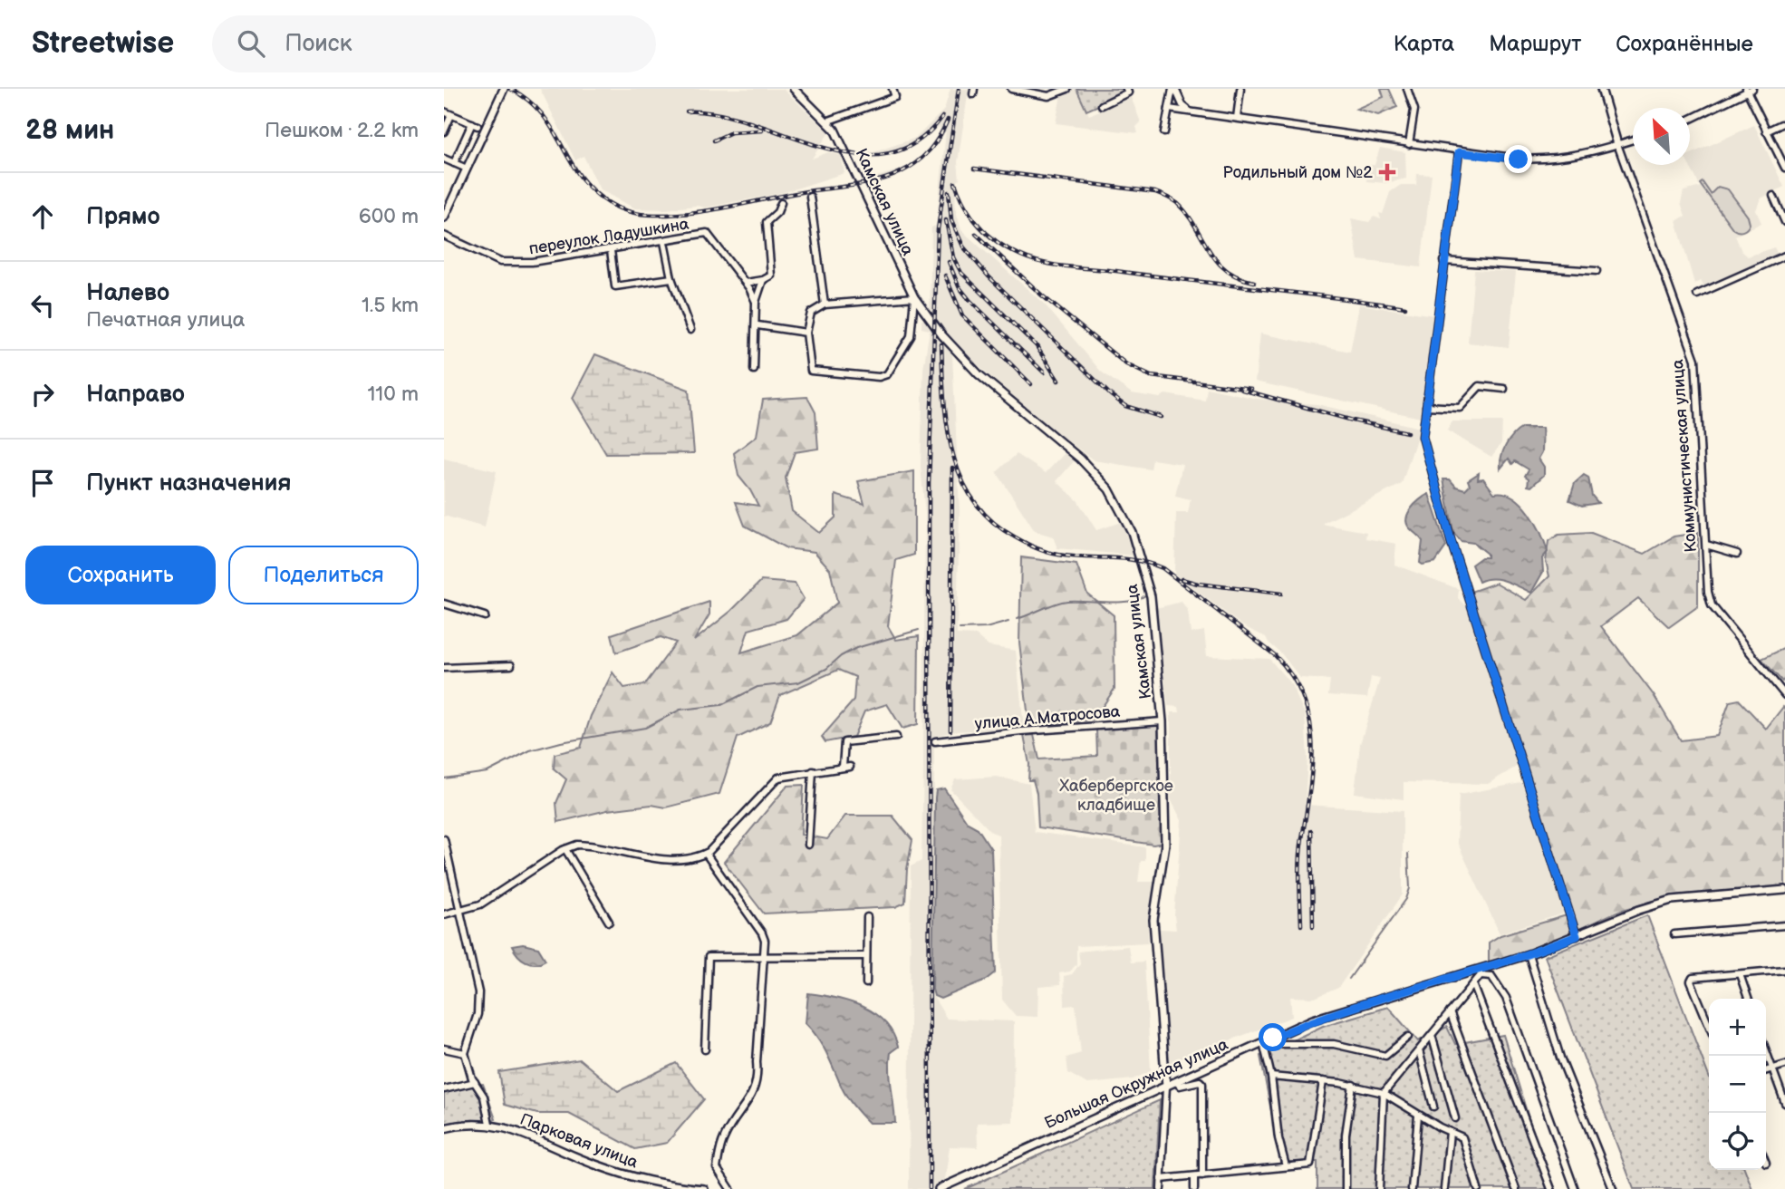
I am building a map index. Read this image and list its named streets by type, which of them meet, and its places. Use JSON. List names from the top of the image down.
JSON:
{
  "streets": {
    "main road": [
      "Камская улица",
      "Коммунистическая улица",
      "Большая Окружная улица",
      "Парковая улица"
    ],
    "street": ["переулок Ладушкина", "улица А.Матросова"]
  },
  "crossings": [
    ["Камская улица", "улица А.Матросова"],
    ["Камская улица", "Большая Окружная улица"]
  ],
  "parks": ["Хабербергское кладбище"],
  "places": {
    "health": ["Родильный дом №2"]
  },
  "north": "top left",
  "page": {
    "header": "Streetwise",
    "search": "Поиск",
    "nav": ["Карта", "Маршрут", "Сохранённые"],
    "heading": ["28 мин", "Пешком · 2.2 km"],
    "list": [
      ["Прямо", "600 m"],
      ["Налево", "Печатная улица", "1.5 km"],
      ["Направо", "110 m"],
      "Пункт назначения"
    ],
    "buttons": ["Сохранить", "Поделиться"],
    "map_buttons": ["+", "−"]
  }
}
